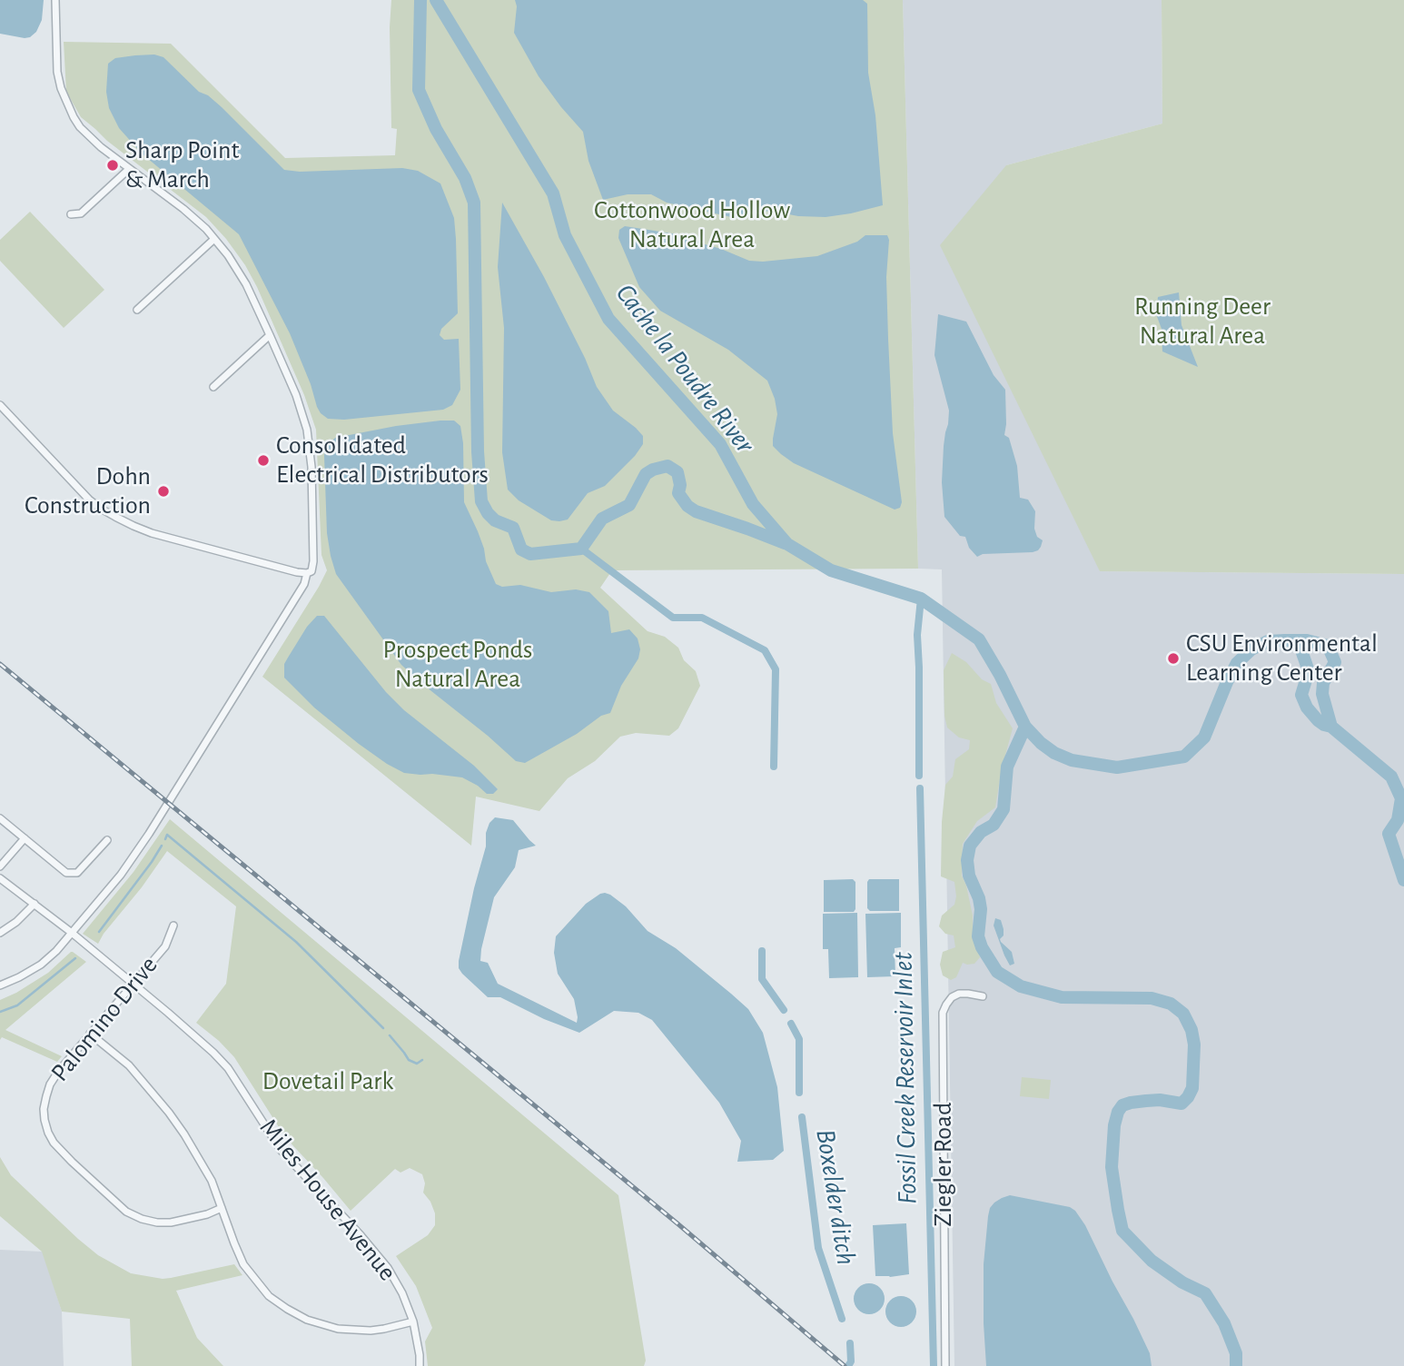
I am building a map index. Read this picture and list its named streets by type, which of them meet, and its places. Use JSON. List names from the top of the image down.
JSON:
{
  "streets": {
    "street": ["Palomino Drive", "Ziegler Road", "Miles House Avenue"]
  },
  "crossings": [
    ["Palomino Drive", "Miles House Avenue"]
  ],
  "water": ["Cache la Poudre River", "Fossil Creek Reservoir Inlet", "Boxelder ditch"],
  "parks": [
    "Cottonwood Hollow Natural Area",
    "Running Deer Natural Area",
    "Prospect Ponds Natural Area",
    "Dovetail Park"
  ],
  "places": [
    "Sharp Point & March",
    "Consolidated Electrical Distributors",
    "Dohn Construction",
    "CSU Environmental Learning Center"
  ]
}
